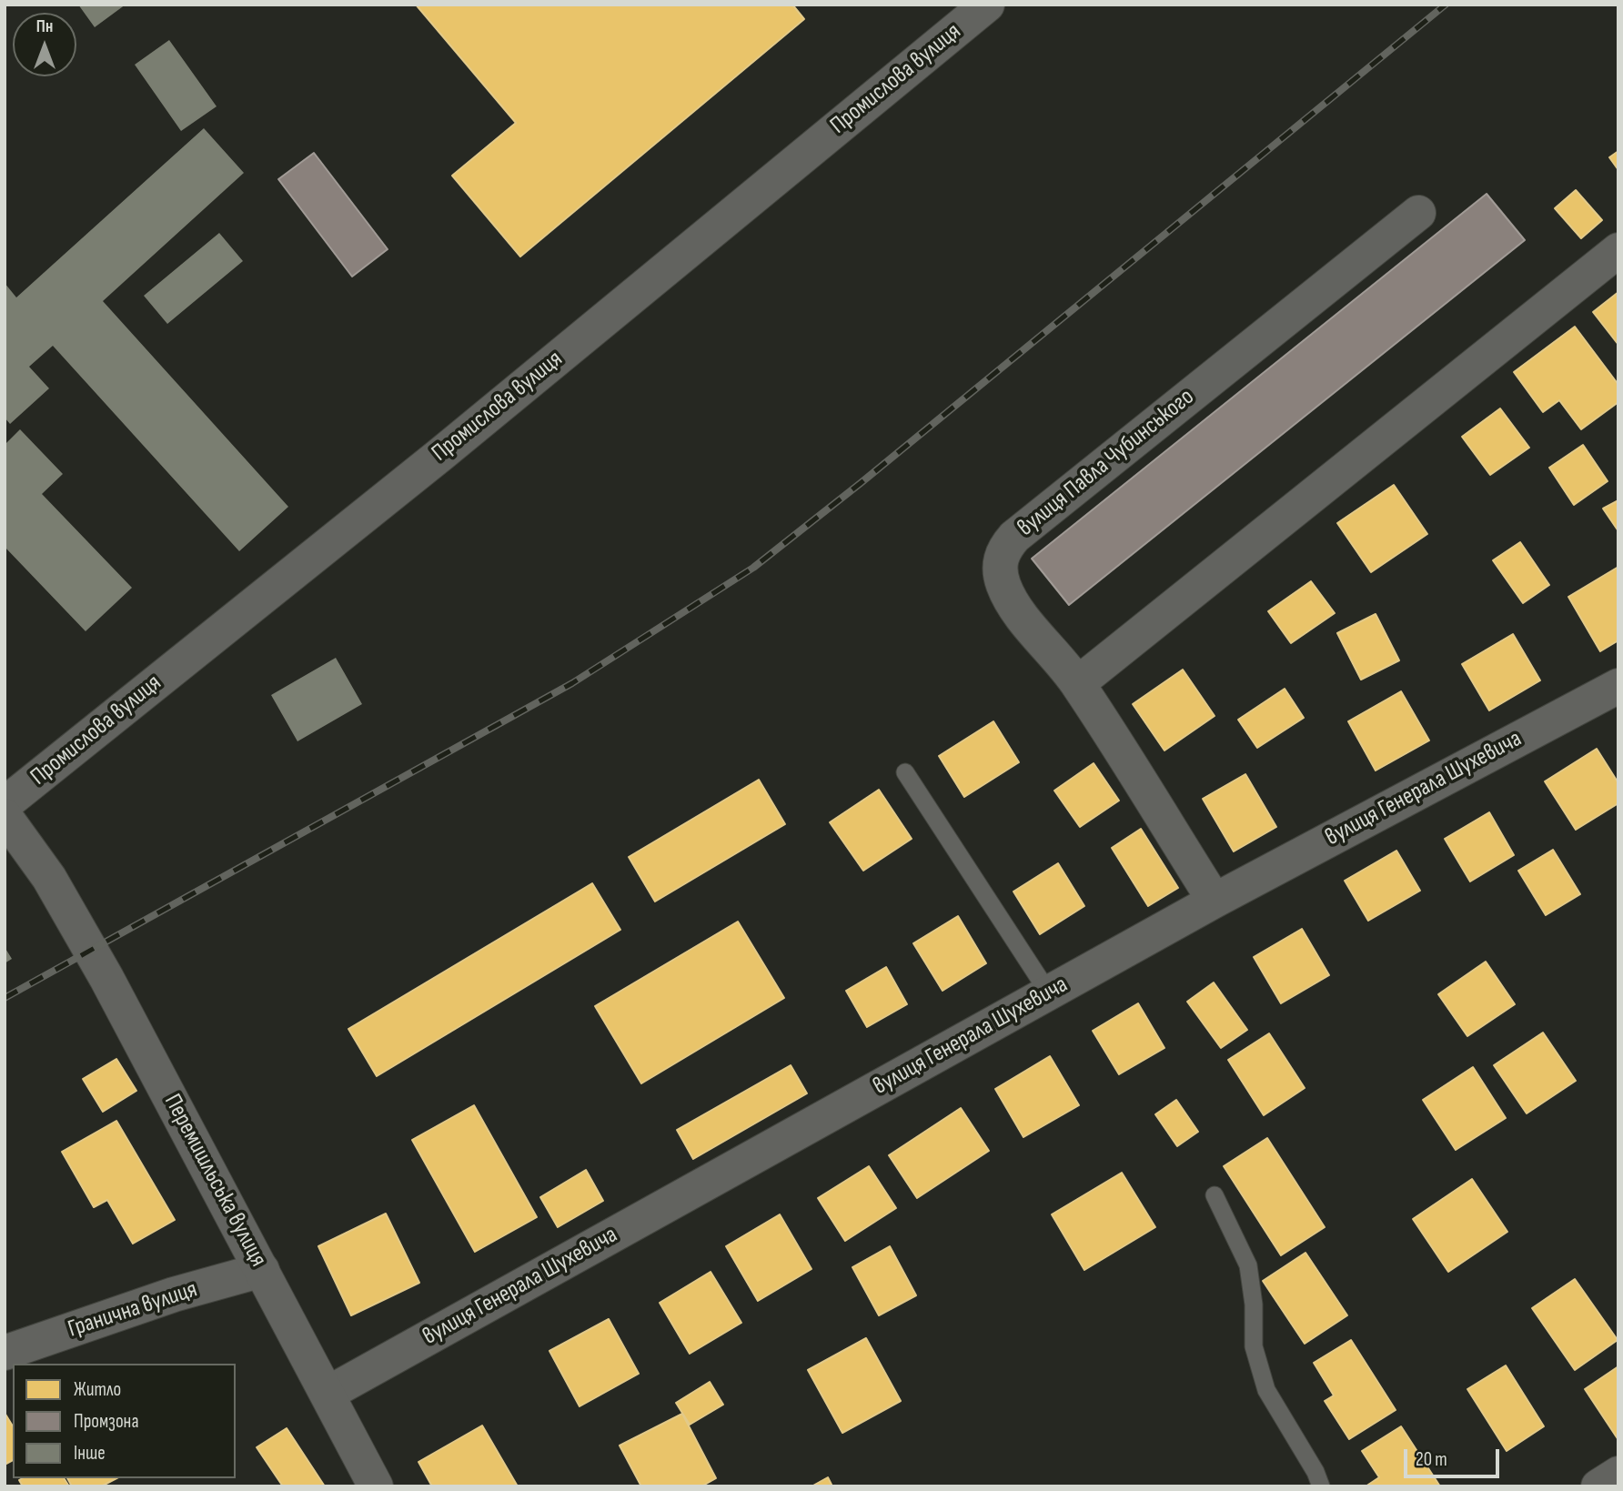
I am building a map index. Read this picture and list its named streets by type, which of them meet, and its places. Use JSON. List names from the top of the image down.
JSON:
{
  "streets": {
    "street": [
      "Промислова вулиця",
      "вулиця Павла Чубинського",
      "вулиця Генерала Шухевича",
      "Перемишльська вулиця",
      "Гранична вулиця"
    ]
  },
  "crossings": [
    ["вулиця Павла Чубинського", "вулиця Генерала Шухевича"],
    ["вулиця Генерала Шухевича", "Перемишльська вулиця"],
    ["Перемишльська вулиця", "Гранична вулиця"]
  ],
  "legend": ["Житло", "Промзона", "Інше"],
  "scale_bar": "20 m",
  "north": "top"
}
